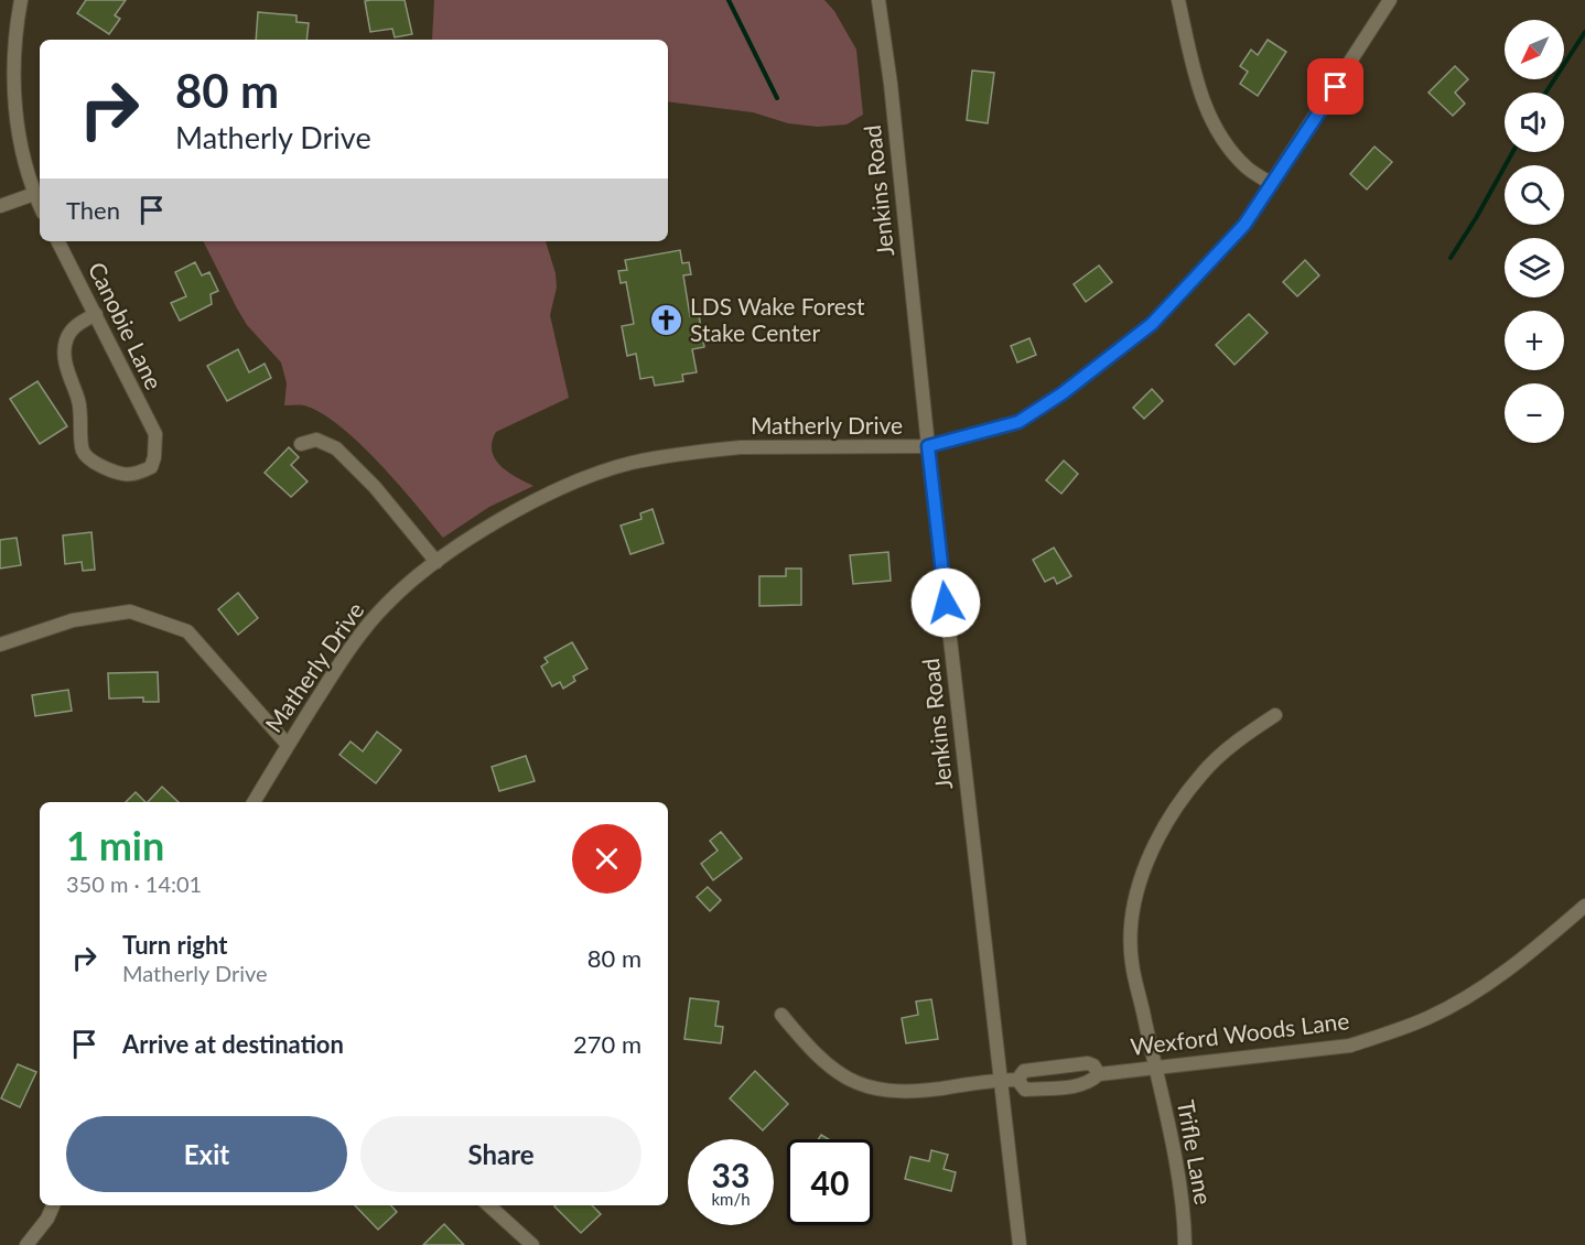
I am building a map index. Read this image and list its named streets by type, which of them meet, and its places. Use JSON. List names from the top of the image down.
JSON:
{
  "streets": {
    "street": [
      "Jenkins Road",
      "Canobie Lane",
      "Matherly Drive",
      "Wexford Woods Lane",
      "Trifle Lane"
    ]
  },
  "crossings": [
    ["Jenkins Road", "Matherly Drive"],
    ["Jenkins Road", "Wexford Woods Lane"],
    ["Wexford Woods Lane", "Trifle Lane"]
  ],
  "places": {
    "church": ["LDS Wake Forest Stake Center"]
  },
  "north": "bottom left",
  "page": {
    "map_buttons": ["+", "−"],
    "turn": ["80 m", "Matherly Drive"],
    "then": "Then",
    "heading": ["1 min", "350 m · 14:01"],
    "list": [
      {
        "name": "Turn right",
        "note": "Matherly Drive",
        "value": "80 m"
      },
      {
        "name": "Arrive at destination",
        "value": "270 m"
      }
    ],
    "buttons": ["Exit", "Share"],
    "speed": "33 km/h",
    "limit": "40"
  }
}
